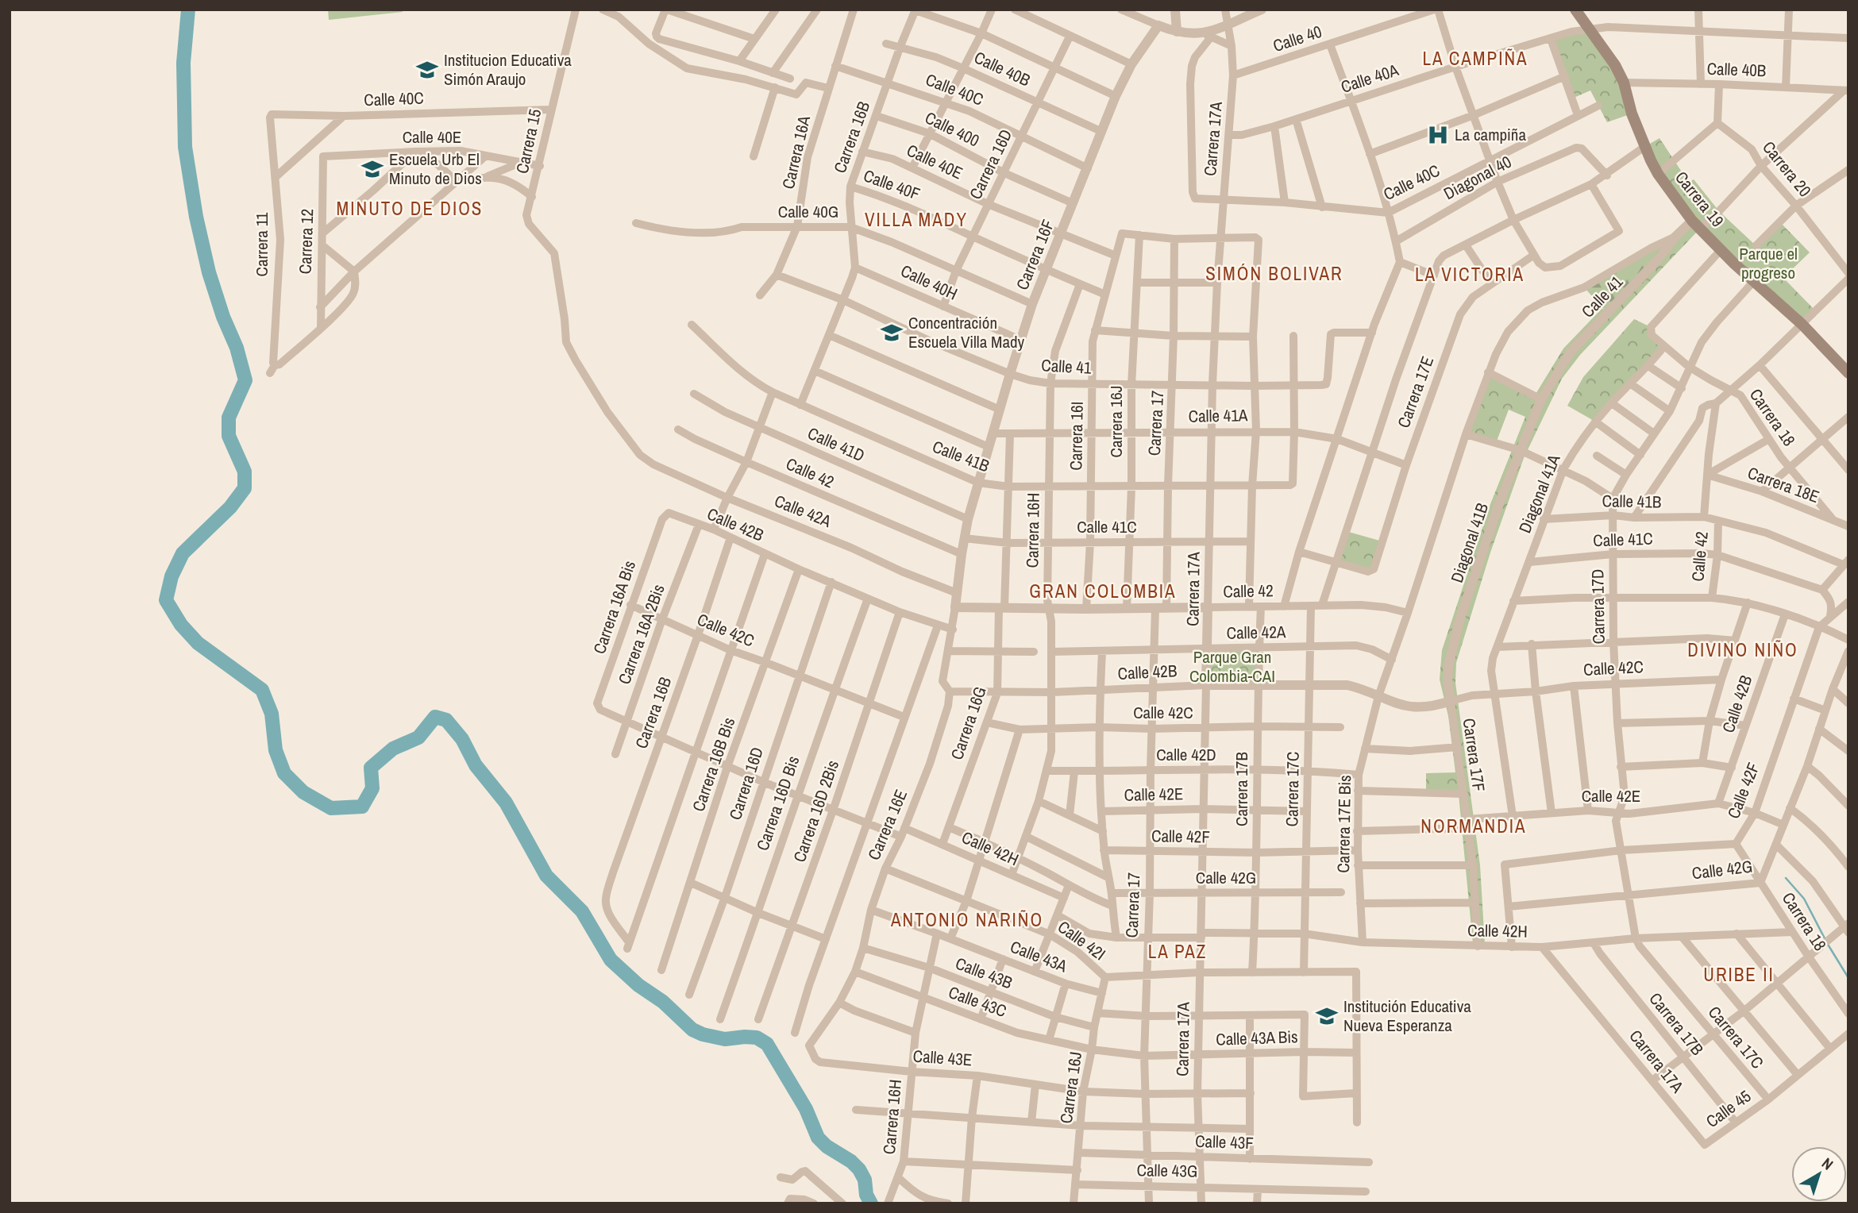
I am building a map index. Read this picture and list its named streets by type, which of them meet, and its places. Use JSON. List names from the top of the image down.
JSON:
{
  "streets": {
    "main road": ["Carrera 19"],
    "street": [
      "Calle 40",
      "Calle 40B",
      "Calle 40A",
      "Calle 40C",
      "Calle 400",
      "Calle 40E",
      "Carrera 16B",
      "Carrera 17A",
      "Carrera 15",
      "Carrera 16A",
      "Carrera 16D",
      "Carrera 20",
      "Diagonal 40",
      "Calle 40F",
      "Calle 40G",
      "Carrera 12",
      "Carrera 11",
      "Carrera 16F",
      "Calle 40H",
      "Calle 41",
      "Carrera 17E",
      "Calle 41A",
      "Carrera 18",
      "Carrera 16J",
      "Carrera 17",
      "Carrera 16I",
      "Calle 41D",
      "Calle 41B",
      "Calle 42",
      "Carrera 18E",
      "Diagonal 41A",
      "Calle 42A",
      "Calle 42B",
      "Calle 41C",
      "Carrera 16H",
      "Diagonal 41B",
      "Carrera 17D",
      "Carrera 16A Bis",
      "Calle 42C",
      "Carrera 16A 2Bis",
      "Carrera 16G",
      "Calle 42D",
      "Carrera 17F",
      "Carrera 16B Bis",
      "Carrera 17B",
      "Carrera 17C",
      "Calle 42F",
      "Calle 42E",
      "Carrera 16D Bis",
      "Carrera 16D 2Bis",
      "Carrera 17E Bis",
      "Carrera 16E",
      "Calle 42H",
      "Calle 42G",
      "Calle 42I",
      "Calle 43A",
      "Calle 43B",
      "Calle 43C",
      "Calle 43A Bis",
      "Calle 43E",
      "Calle 45",
      "Calle 43F",
      "Calle 43G"
    ]
  },
  "crossings": [
    ["Calle 40", "Carrera 17A"],
    ["Calle 40B", "Carrera 16B"],
    ["Calle 40B", "Carrera 16D"],
    ["Calle 40B", "Carrera 19"],
    ["Calle 40B", "Carrera 16F"],
    ["Calle 40B", "Calle 41"],
    ["Calle 40A", "Carrera 17A"],
    ["Calle 40A", "Carrera 19"],
    ["Calle 40C", "Carrera 16B"],
    ["Calle 40C", "Carrera 17A"],
    ["Calle 40C", "Carrera 15"],
    ["Calle 40C", "Carrera 16A"],
    ["Calle 40C", "Carrera 16D"],
    ["Calle 40C", "Carrera 11"],
    ["Calle 40C", "Carrera 16F"],
    ["Calle 400", "Carrera 16B"],
    ["Calle 400", "Carrera 16D"],
    ["Calle 400", "Carrera 16F"],
    ["Calle 40E", "Carrera 16B"],
    ["Calle 40E", "Carrera 15"],
    ["Calle 40E", "Carrera 16D"],
    ["Calle 40E", "Carrera 12"],
    ["Calle 40E", "Carrera 16F"],
    ["Calle 40E", "Carrera 16I"],
    ["Carrera 16B", "Calle 40F"],
    ["Carrera 16B", "Calle 40G"],
    ["Carrera 16B", "Calle 40H"],
    ["Carrera 16B", "Calle 41"],
    ["Carrera 16B", "Calle 41B"],
    ["Carrera 16B", "Calle 42B"],
    ["Carrera 16B", "Calle 42C"],
    ["Carrera 16B", "Carrera 16B Bis"],
    ["Carrera 17A", "Calle 41"],
    ["Carrera 17A", "Calle 41A"],
    ["Carrera 17A", "Calle 41B"],
    ["Carrera 17A", "Calle 42"],
    ["Carrera 17A", "Calle 42A"],
    ["Carrera 17A", "Calle 42B"],
    ["Carrera 17A", "Calle 41C"],
    ["Carrera 17A", "Calle 42C"],
    ["Carrera 17A", "Calle 42D"],
    ["Carrera 17A", "Calle 42F"],
    ["Carrera 17A", "Calle 42E"],
    ["Carrera 17A", "Calle 42H"],
    ["Carrera 17A", "Calle 42G"],
    ["Carrera 17A", "Calle 42I"],
    ["Carrera 17A", "Calle 43A Bis"],
    ["Carrera 17A", "Calle 45"],
    ["Carrera 17A", "Calle 43F"],
    ["Carrera 17A", "Calle 43G"],
    ["Carrera 15", "Calle 42A"],
    ["Carrera 16A", "Calle 40G"],
    ["Carrera 16A", "Calle 41"],
    ["Carrera 16D", "Calle 40F"],
    ["Carrera 16D", "Calle 40G"],
    ["Carrera 16D", "Calle 40H"],
    ["Carrera 16D", "Calle 42B"],
    ["Carrera 16D", "Calle 42C"],
    ["Carrera 20", "Calle 41"],
    ["Diagonal 40", "Carrera 17E"],
    ["Calle 40F", "Carrera 16F"],
    ["Calle 40F", "Carrera 16I"],
    ["Calle 40F", "Carrera 16H"],
    ["Carrera 19", "Calle 41"],
    ["Carrera 19", "Carrera 17E"],
    ["Carrera 19", "Carrera 18"],
    ["Calle 40G", "Carrera 16F"],
    ["Carrera 16F", "Calle 40H"],
    ["Carrera 16F", "Calle 41"],
    ["Carrera 16F", "Calle 41A"],
    ["Carrera 16F", "Calle 41D"],
    ["Carrera 16F", "Calle 41B"],
    ["Carrera 16F", "Calle 42"],
    ["Carrera 16F", "Calle 42A"],
    ["Carrera 16F", "Calle 41C"],
    ["Carrera 16F", "Carrera 16E"],
    ["Calle 41", "Carrera 16J"],
    ["Calle 41", "Carrera 17"],
    ["Calle 41", "Carrera 16I"],
    ["Calle 41", "Carrera 16H"],
    ["Calle 41", "Diagonal 41B"],
    ["Carrera 17E", "Calle 41A"],
    ["Carrera 17E", "Calle 42"],
    ["Calle 41A", "Carrera 16J"],
    ["Calle 41A", "Carrera 17"],
    ["Calle 41A", "Carrera 16I"],
    ["Calle 41A", "Calle 41B"],
    ["Calle 41A", "Carrera 16H"],
    ["Calle 41A", "Carrera 16G"],
    ["Carrera 18", "Carrera 18E"],
    ["Carrera 18", "Diagonal 41A"],
    ["Carrera 18", "Calle 42F"],
    ["Carrera 18", "Calle 42H"],
    ["Carrera 18", "Calle 42G"],
    ["Carrera 16J", "Carrera 16I"],
    ["Carrera 16J", "Calle 41B"],
    ["Carrera 16J", "Calle 42"],
    ["Carrera 16J", "Calle 41C"],
    ["Carrera 16J", "Calle 42I"],
    ["Carrera 16J", "Calle 43A"],
    ["Carrera 16J", "Calle 43B"],
    ["Carrera 16J", "Calle 43C"],
    ["Carrera 16J", "Calle 43A Bis"],
    ["Carrera 16J", "Calle 43E"],
    ["Carrera 16J", "Calle 43F"],
    ["Carrera 16J", "Calle 43G"],
    ["Carrera 17", "Calle 41B"],
    ["Carrera 17", "Calle 42"],
    ["Carrera 17", "Calle 42A"],
    ["Carrera 17", "Calle 42B"],
    ["Carrera 17", "Calle 41C"],
    ["Carrera 17", "Calle 42C"],
    ["Carrera 17", "Calle 42D"],
    ["Carrera 17", "Calle 42F"],
    ["Carrera 17", "Calle 42E"],
    ["Carrera 17", "Calle 42H"],
    ["Carrera 17", "Calle 42G"],
    ["Carrera 17", "Calle 42I"],
    ["Carrera 17", "Calle 43A Bis"],
    ["Carrera 17", "Calle 43F"],
    ["Carrera 17", "Calle 43G"],
    ["Carrera 16I", "Calle 41B"],
    ["Carrera 16I", "Calle 42"],
    ["Carrera 16I", "Calle 41C"],
    ["Calle 41B", "Calle 42"],
    ["Calle 41B", "Diagonal 41A"],
    ["Calle 41B", "Carrera 16H"],
    ["Calle 41B", "Carrera 17D"],
    ["Calle 41B", "Carrera 16G"],
    ["Calle 42", "Carrera 18E"],
    ["Calle 42", "Diagonal 41A"],
    ["Calle 42", "Calle 41C"],
    ["Calle 42", "Carrera 16H"],
    ["Calle 42", "Carrera 17D"],
    ["Calle 42", "Carrera 16G"],
    ["Calle 42", "Carrera 17B"],
    ["Calle 42", "Carrera 17C"],
    ["Calle 42", "Carrera 17E Bis"],
    ["Calle 42", "Carrera 16E"],
    ["Diagonal 41A", "Calle 41C"],
    ["Calle 42A", "Carrera 16H"],
    ["Calle 42A", "Carrera 17B"],
    ["Calle 42A", "Carrera 17C"],
    ["Calle 42A", "Carrera 17E Bis"],
    ["Calle 42B", "Carrera 16H"],
    ["Calle 42B", "Carrera 16A Bis"],
    ["Calle 42B", "Calle 42C"],
    ["Calle 42B", "Carrera 16A 2Bis"],
    ["Calle 42B", "Carrera 16G"],
    ["Calle 42B", "Carrera 16B Bis"],
    ["Calle 42B", "Carrera 17B"],
    ["Calle 42B", "Carrera 17C"],
    ["Calle 42B", "Calle 42E"],
    ["Calle 42B", "Carrera 16D Bis"],
    ["Calle 42B", "Carrera 16D 2Bis"],
    ["Calle 42B", "Carrera 17E Bis"],
    ["Calle 42B", "Carrera 16E"],
    ["Calle 41C", "Carrera 16H"],
    ["Calle 41C", "Carrera 17D"],
    ["Calle 41C", "Carrera 16G"],
    ["Carrera 16H", "Calle 42C"],
    ["Carrera 16H", "Calle 42D"],
    ["Carrera 16H", "Calle 42H"],
    ["Carrera 16H", "Calle 43A"],
    ["Carrera 16H", "Calle 43B"],
    ["Carrera 16H", "Calle 43C"],
    ["Carrera 16H", "Calle 43E"],
    ["Diagonal 41B", "Calle 42C"],
    ["Diagonal 41B", "Carrera 17F"],
    ["Carrera 17D", "Calle 42C"],
    ["Carrera 17D", "Carrera 17C"],
    ["Carrera 17D", "Calle 42E"],
    ["Carrera 16A Bis", "Calle 42C"],
    ["Carrera 16A Bis", "Carrera 16A 2Bis"],
    ["Calle 42C", "Carrera 16A 2Bis"],
    ["Calle 42C", "Carrera 16G"],
    ["Calle 42C", "Carrera 17F"],
    ["Calle 42C", "Carrera 16B Bis"],
    ["Calle 42C", "Carrera 17B"],
    ["Calle 42C", "Carrera 17C"],
    ["Calle 42C", "Carrera 16D Bis"],
    ["Calle 42C", "Carrera 16D 2Bis"],
    ["Calle 42C", "Carrera 17E Bis"],
    ["Calle 42C", "Carrera 16E"],
    ["Carrera 16G", "Calle 42H"],
    ["Calle 42D", "Carrera 17B"],
    ["Calle 42D", "Carrera 17C"],
    ["Calle 42D", "Carrera 17E Bis"],
    ["Carrera 17F", "Calle 42E"],
    ["Carrera 17F", "Calle 42H"],
    ["Carrera 17B", "Calle 42F"],
    ["Carrera 17B", "Calle 42E"],
    ["Carrera 17B", "Calle 42H"],
    ["Carrera 17B", "Calle 42G"],
    ["Carrera 17B", "Calle 42I"],
    ["Carrera 17B", "Calle 45"],
    ["Carrera 17C", "Calle 42F"],
    ["Carrera 17C", "Calle 42E"],
    ["Carrera 17C", "Calle 42H"],
    ["Carrera 17C", "Calle 42G"],
    ["Carrera 17C", "Calle 42I"],
    ["Carrera 17C", "Calle 45"],
    ["Calle 42F", "Calle 42E"],
    ["Calle 42F", "Carrera 17E Bis"],
    ["Calle 42F", "Calle 42G"],
    ["Calle 42E", "Calle 42G"],
    ["Carrera 17E Bis", "Calle 42H"],
    ["Carrera 16E", "Calle 42H"],
    ["Carrera 16E", "Calle 42I"],
    ["Carrera 16E", "Calle 43A"],
    ["Carrera 16E", "Calle 43B"],
    ["Carrera 16E", "Calle 43C"],
    ["Carrera 16E", "Calle 43E"],
    ["Calle 42I", "Calle 43A Bis"],
    ["Calle 43C", "Calle 43A Bis"]
  ],
  "districts": [
    "LA CAMPIÑA",
    "MINUTO DE DIOS",
    "VILLA MADY",
    "SIMÓN BOLIVAR",
    "LA VICTORIA",
    "GRAN COLOMBIA",
    "DIVINO NIÑO",
    "NORMANDIA",
    "ANTONIO NARIÑO",
    "LA PAZ",
    "URIBE II"
  ],
  "parks": ["Parque el progreso", "Parque Gran Colombia-CAI"],
  "places": {
    "school or university": [
      "Institucion Educativa Simón Araujo",
      "Escuela Urb El Minuto de Dios",
      "Concentración Escuela Villa Mady",
      "Institución Educativa Nueva Esperanza"
    ],
    "hospital": ["La campiña"]
  },
  "north": "top right"
}
